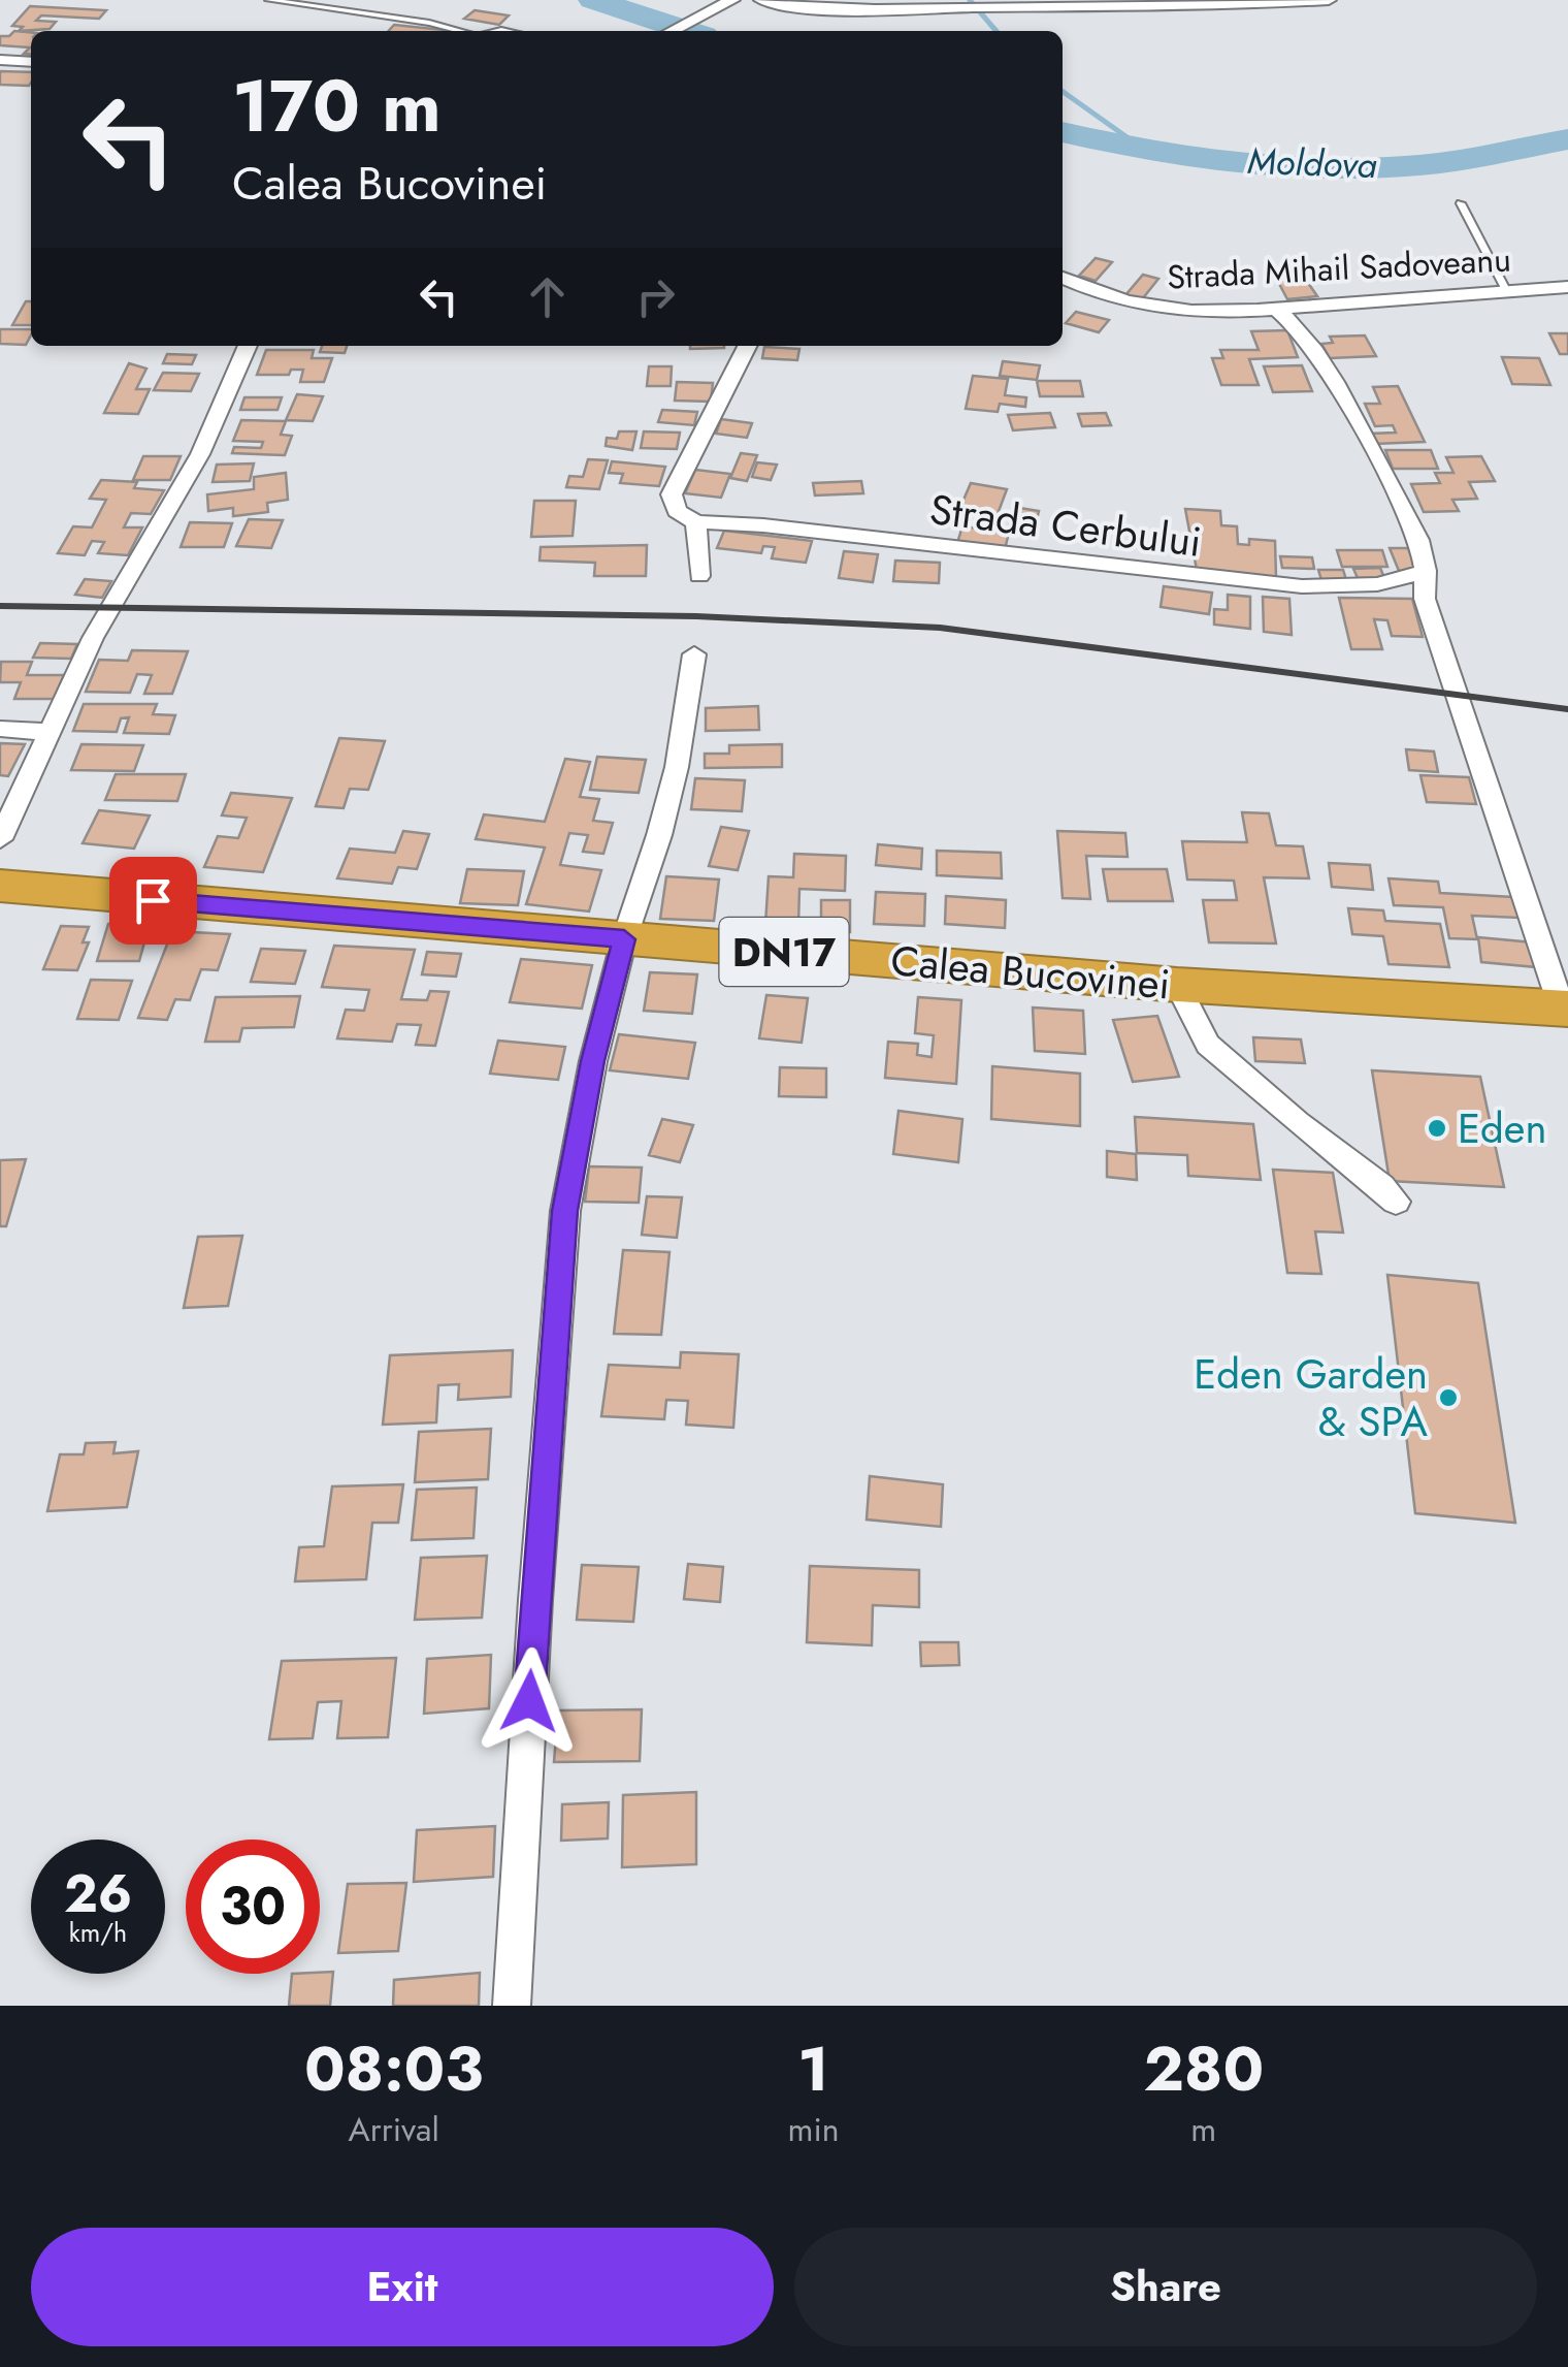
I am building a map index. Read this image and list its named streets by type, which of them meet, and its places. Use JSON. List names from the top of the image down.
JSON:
{
  "streets": {
    "highway": ["DN17", "Calea Bucovinei"],
    "street": ["Strada Mihail Sadoveanu", "Strada Cerbului"]
  },
  "water": ["Moldova"],
  "places": ["Eden", "Eden Garden & SPA"],
  "page": {
    "turn": ["170 m", "Calea Bucovinei"],
    "speed": "26 km/h",
    "limit": "30",
    "eta": [
      "08:03",
      "Arrival",
      "1",
      "min",
      "280",
      "m"
    ],
    "buttons": ["Exit", "Share"]
  }
}
